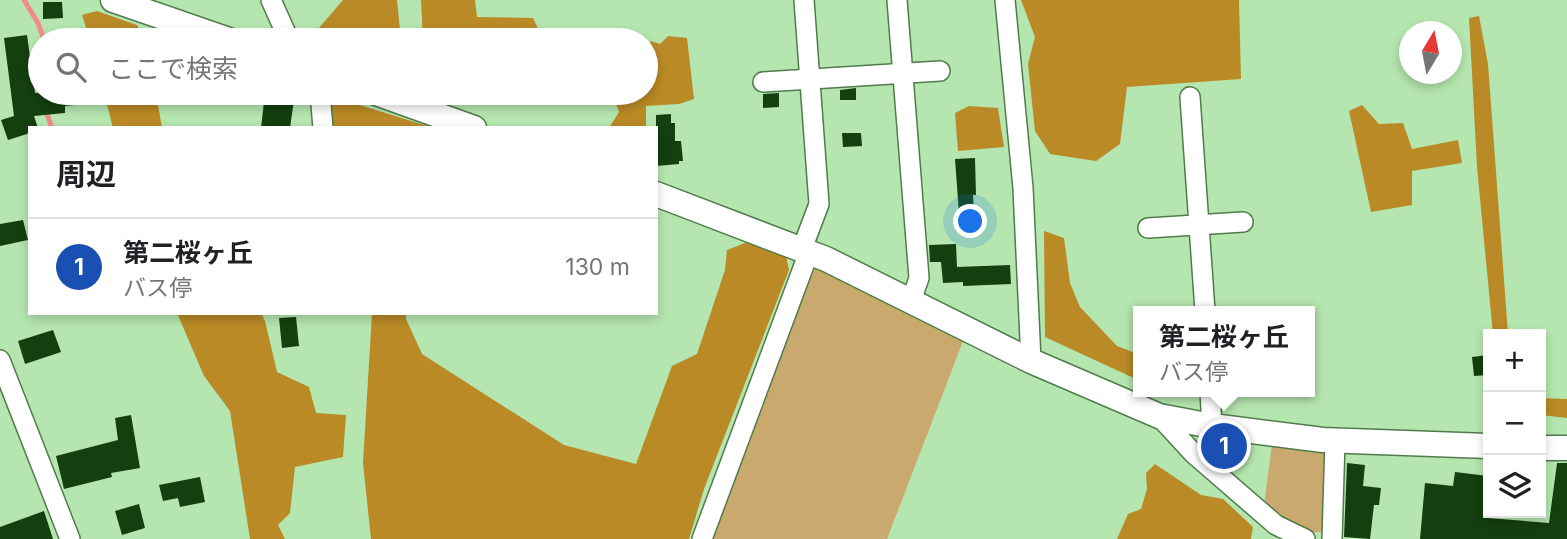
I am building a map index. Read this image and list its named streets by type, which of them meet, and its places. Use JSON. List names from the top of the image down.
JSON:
{
  "north": "top",
  "page": {
    "search": "ここで検索",
    "heading": "周辺",
    "list": [
      {
        "mark": "1",
        "name": "第二桜ヶ丘",
        "note": "バス停",
        "value": "130 m"
      }
    ],
    "popup": ["第二桜ヶ丘", "バス停"],
    "map_buttons": ["+", "−"],
    "pins": "1"
  }
}
